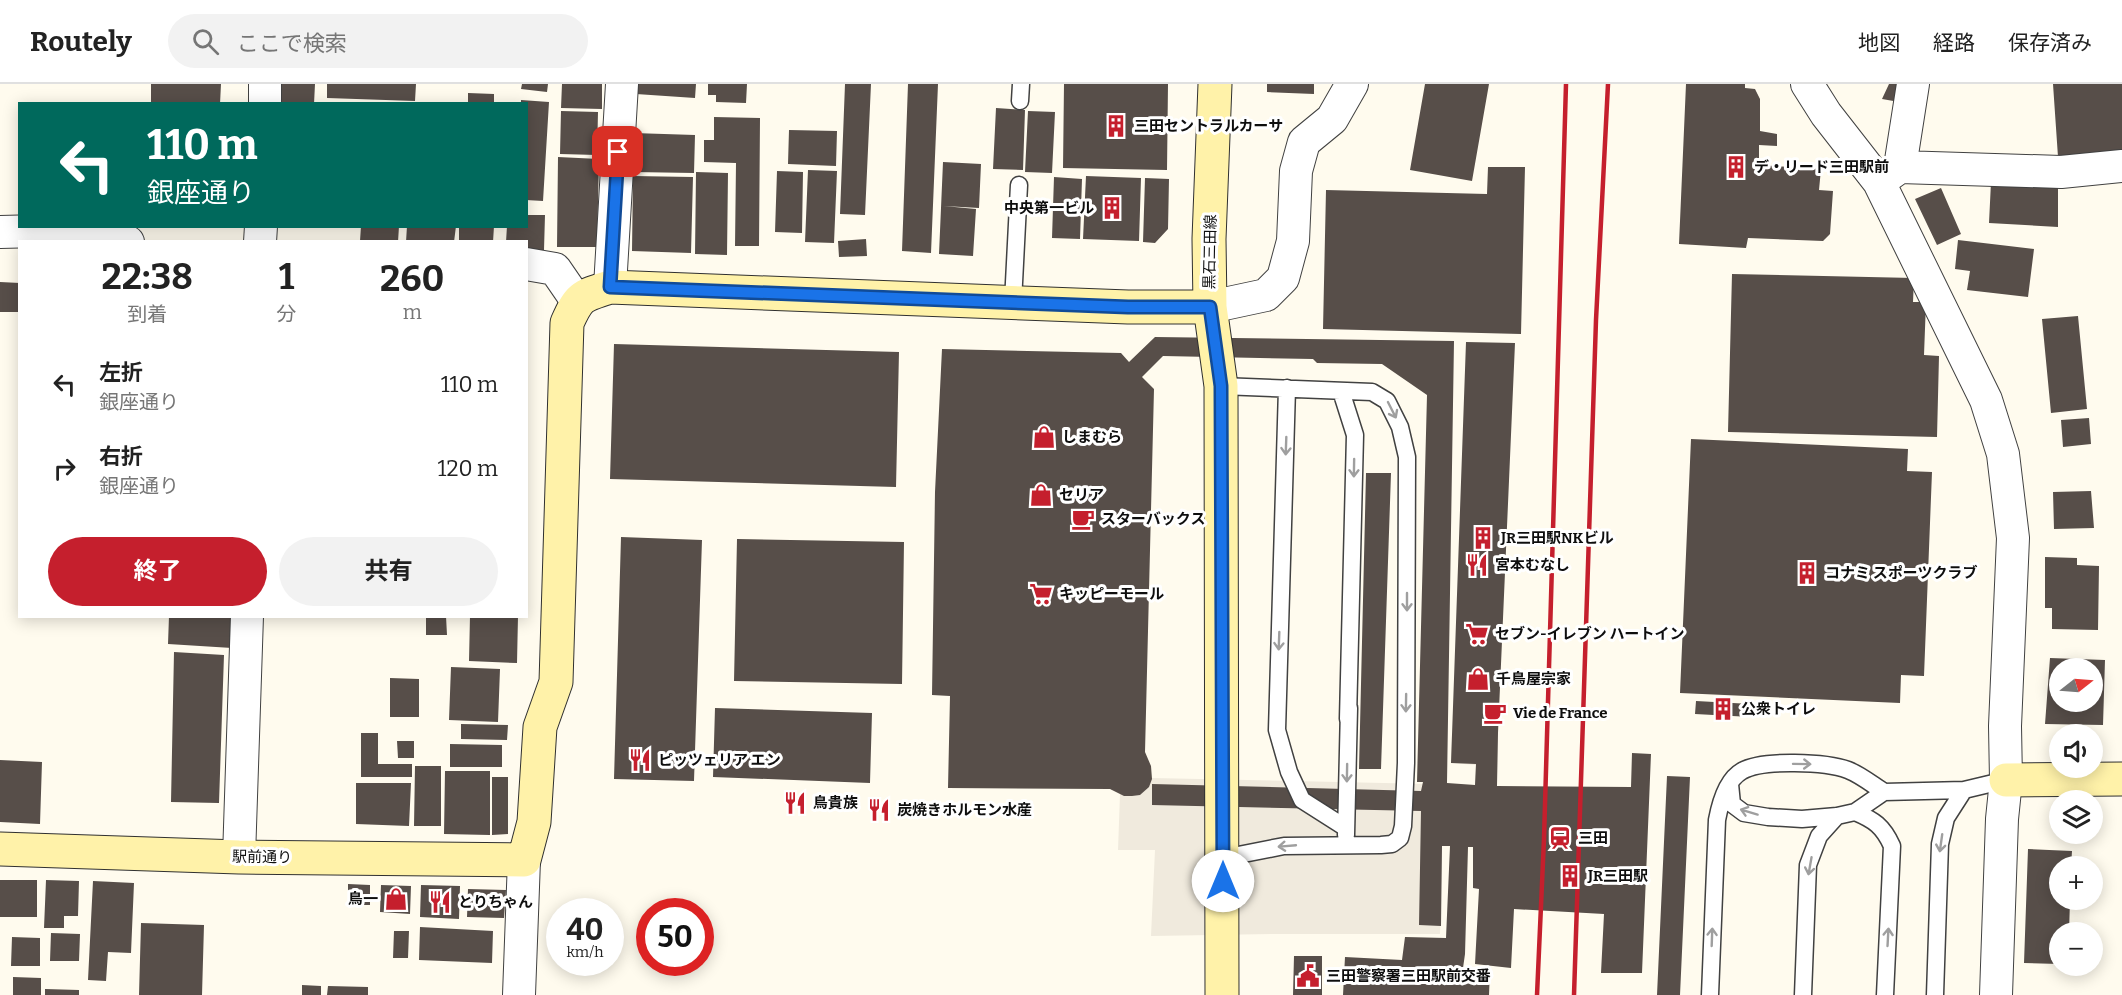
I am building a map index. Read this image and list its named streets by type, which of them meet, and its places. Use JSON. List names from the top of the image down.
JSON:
{
  "streets": {
    "street": ["黒石三田線", "駅前通り"]
  },
  "places": {
    "building": [
      "三田セントラルカーサ",
      "デ・リード三田駅前",
      "中央第一ビル",
      "JR三田駅NKビル",
      "コナミ スポーツクラブ",
      "公衆トイレ",
      "JR三田駅"
    ],
    "shop": [
      "しまむら",
      "セリア",
      "千鳥屋宗家",
      "鳥一"
    ],
    "cafe": ["スターバックス", "Vie de France"],
    "restaurant": [
      "宮本むなし",
      "ピッツェリア エン",
      "鳥貴族",
      "炭焼きホルモン水産",
      "とりちゃん"
    ],
    "supermarket": ["キッピーモール", "セブン-イレブン ハートイン"],
    "station": ["三田"],
    "public building": ["三田警察署三田駅前交番"]
  },
  "north": "right",
  "page": {
    "header": "Routely",
    "search": "ここで検索",
    "nav": ["地図", "経路", "保存済み"],
    "turn": ["110 m", "銀座通り"],
    "eta": [
      "22:38",
      "到着",
      "1",
      "分",
      "260",
      "m"
    ],
    "list": [
      {
        "name": "左折",
        "note": "銀座通り",
        "value": "110 m"
      },
      {
        "name": "右折",
        "note": "銀座通り",
        "value": "120 m"
      }
    ],
    "buttons": ["終了", "共有"],
    "map_buttons": ["+", "−"],
    "speed": "40 km/h",
    "limit": "50"
  }
}
